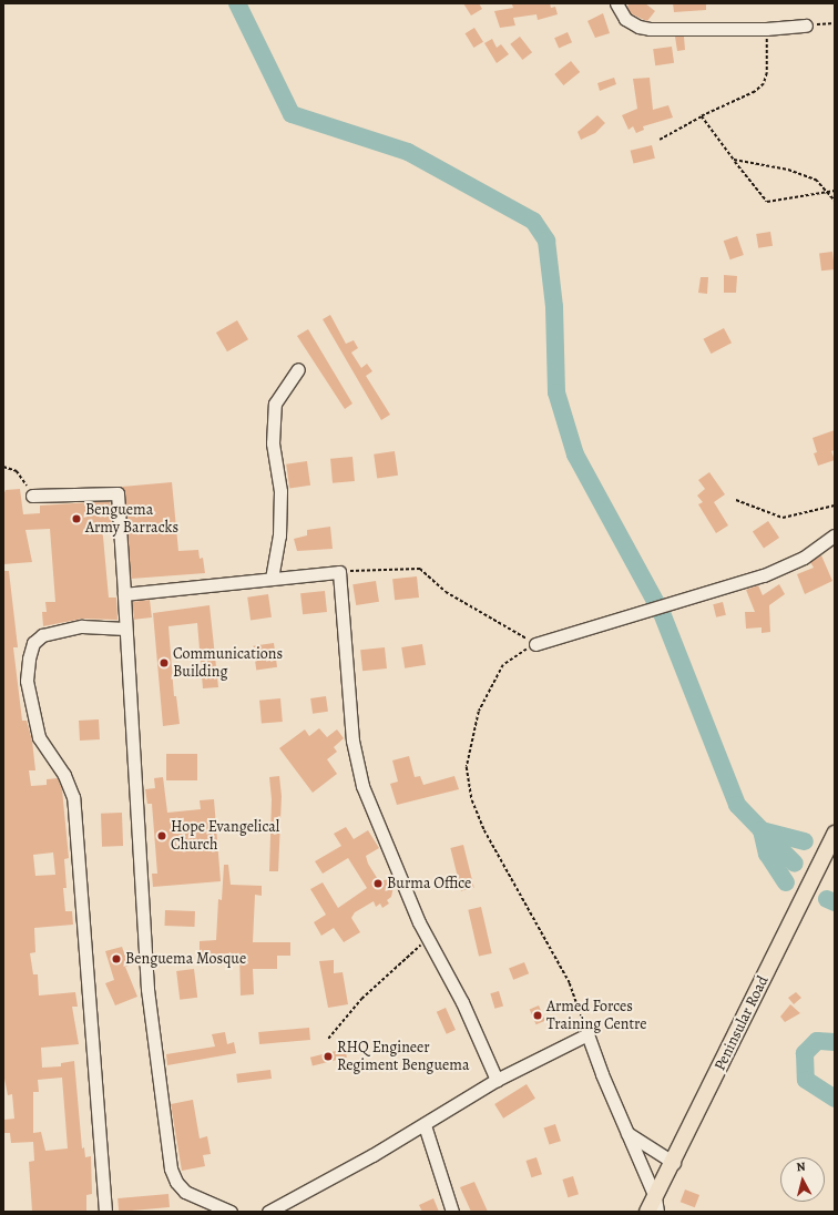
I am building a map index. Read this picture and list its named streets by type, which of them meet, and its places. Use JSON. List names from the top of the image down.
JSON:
{
  "streets": {
    "main road": ["Peninsular Road"]
  },
  "places": [
    "Benguema Army Barracks",
    "Communications Building",
    "Hope Evangelical Church",
    "Burma Office",
    "Benguema Mosque",
    "Armed Forces Training Centre",
    "RHQ Engineer Regiment Benguema"
  ],
  "north": "top"
}
